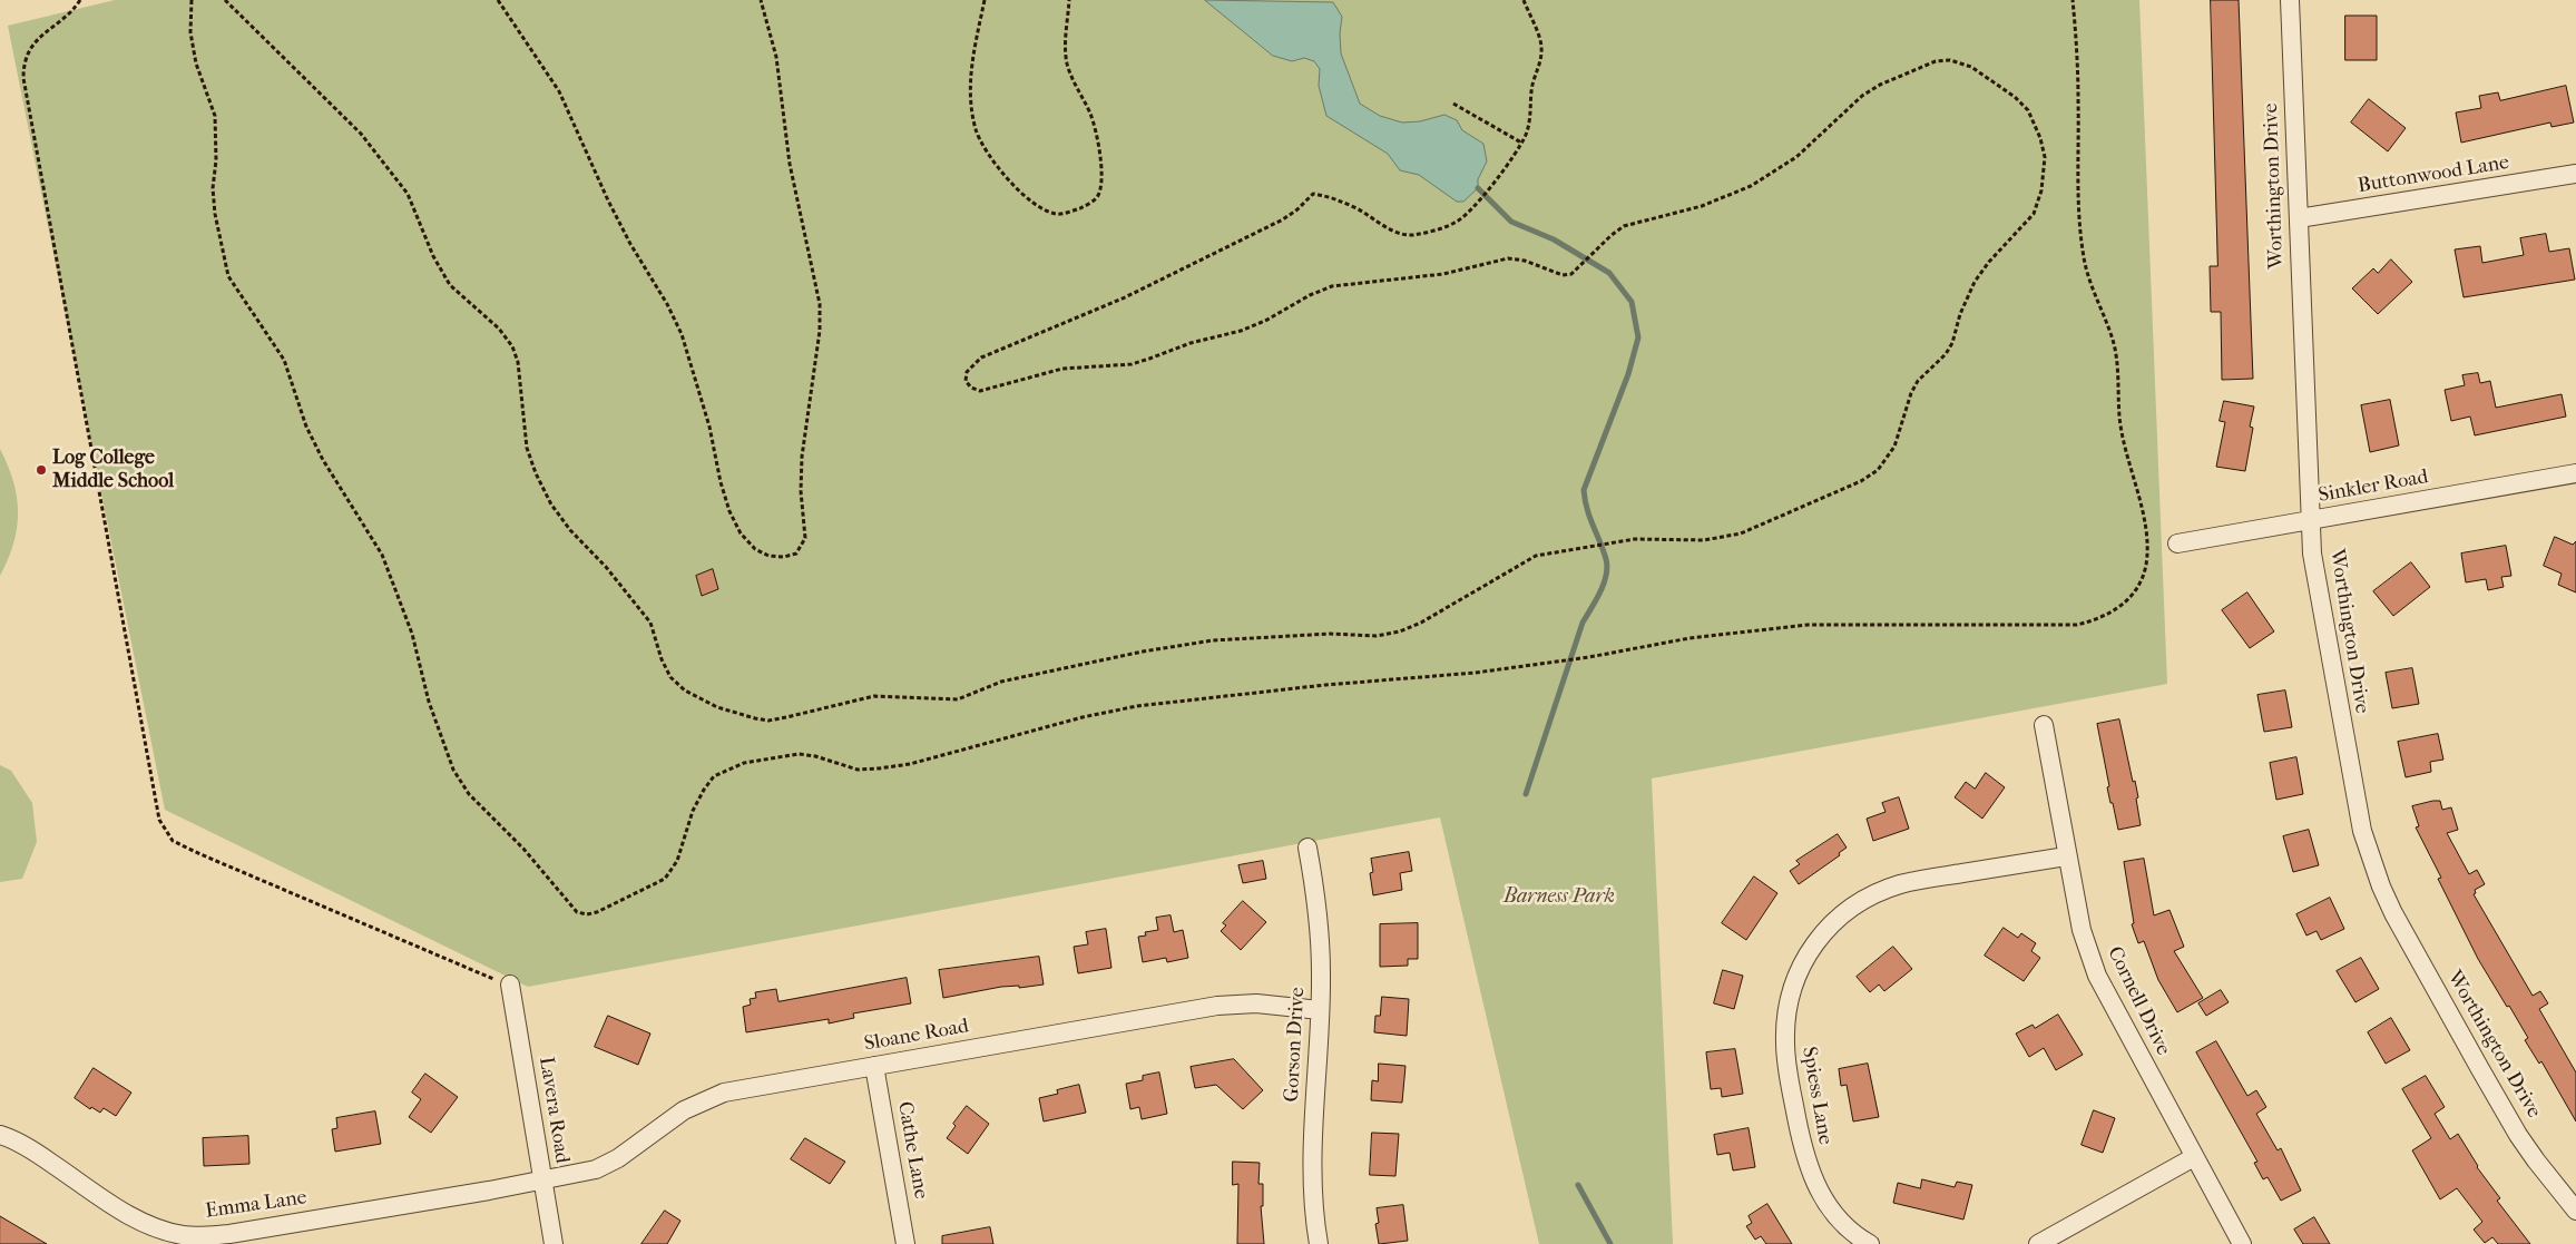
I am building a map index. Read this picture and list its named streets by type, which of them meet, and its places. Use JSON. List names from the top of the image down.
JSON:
{
  "streets": {
    "street": [
      "Buttonwood Lane",
      "Worthington Drive",
      "Sinkler Road",
      "Cornell Drive",
      "Sloane Road",
      "Gorson Drive",
      "Spiess Lane",
      "Lavera Road",
      "Cathe Lane",
      "Emma Lane"
    ]
  },
  "crossings": [
    ["Buttonwood Lane", "Worthington Drive"],
    ["Worthington Drive", "Sinkler Road"],
    ["Cornell Drive", "Spiess Lane"],
    ["Sloane Road", "Gorson Drive"],
    ["Sloane Road", "Lavera Road"],
    ["Sloane Road", "Cathe Lane"],
    ["Sloane Road", "Emma Lane"],
    ["Lavera Road", "Emma Lane"]
  ],
  "parks": ["Barness Park"],
  "places": ["Log College Middle School"]
}
